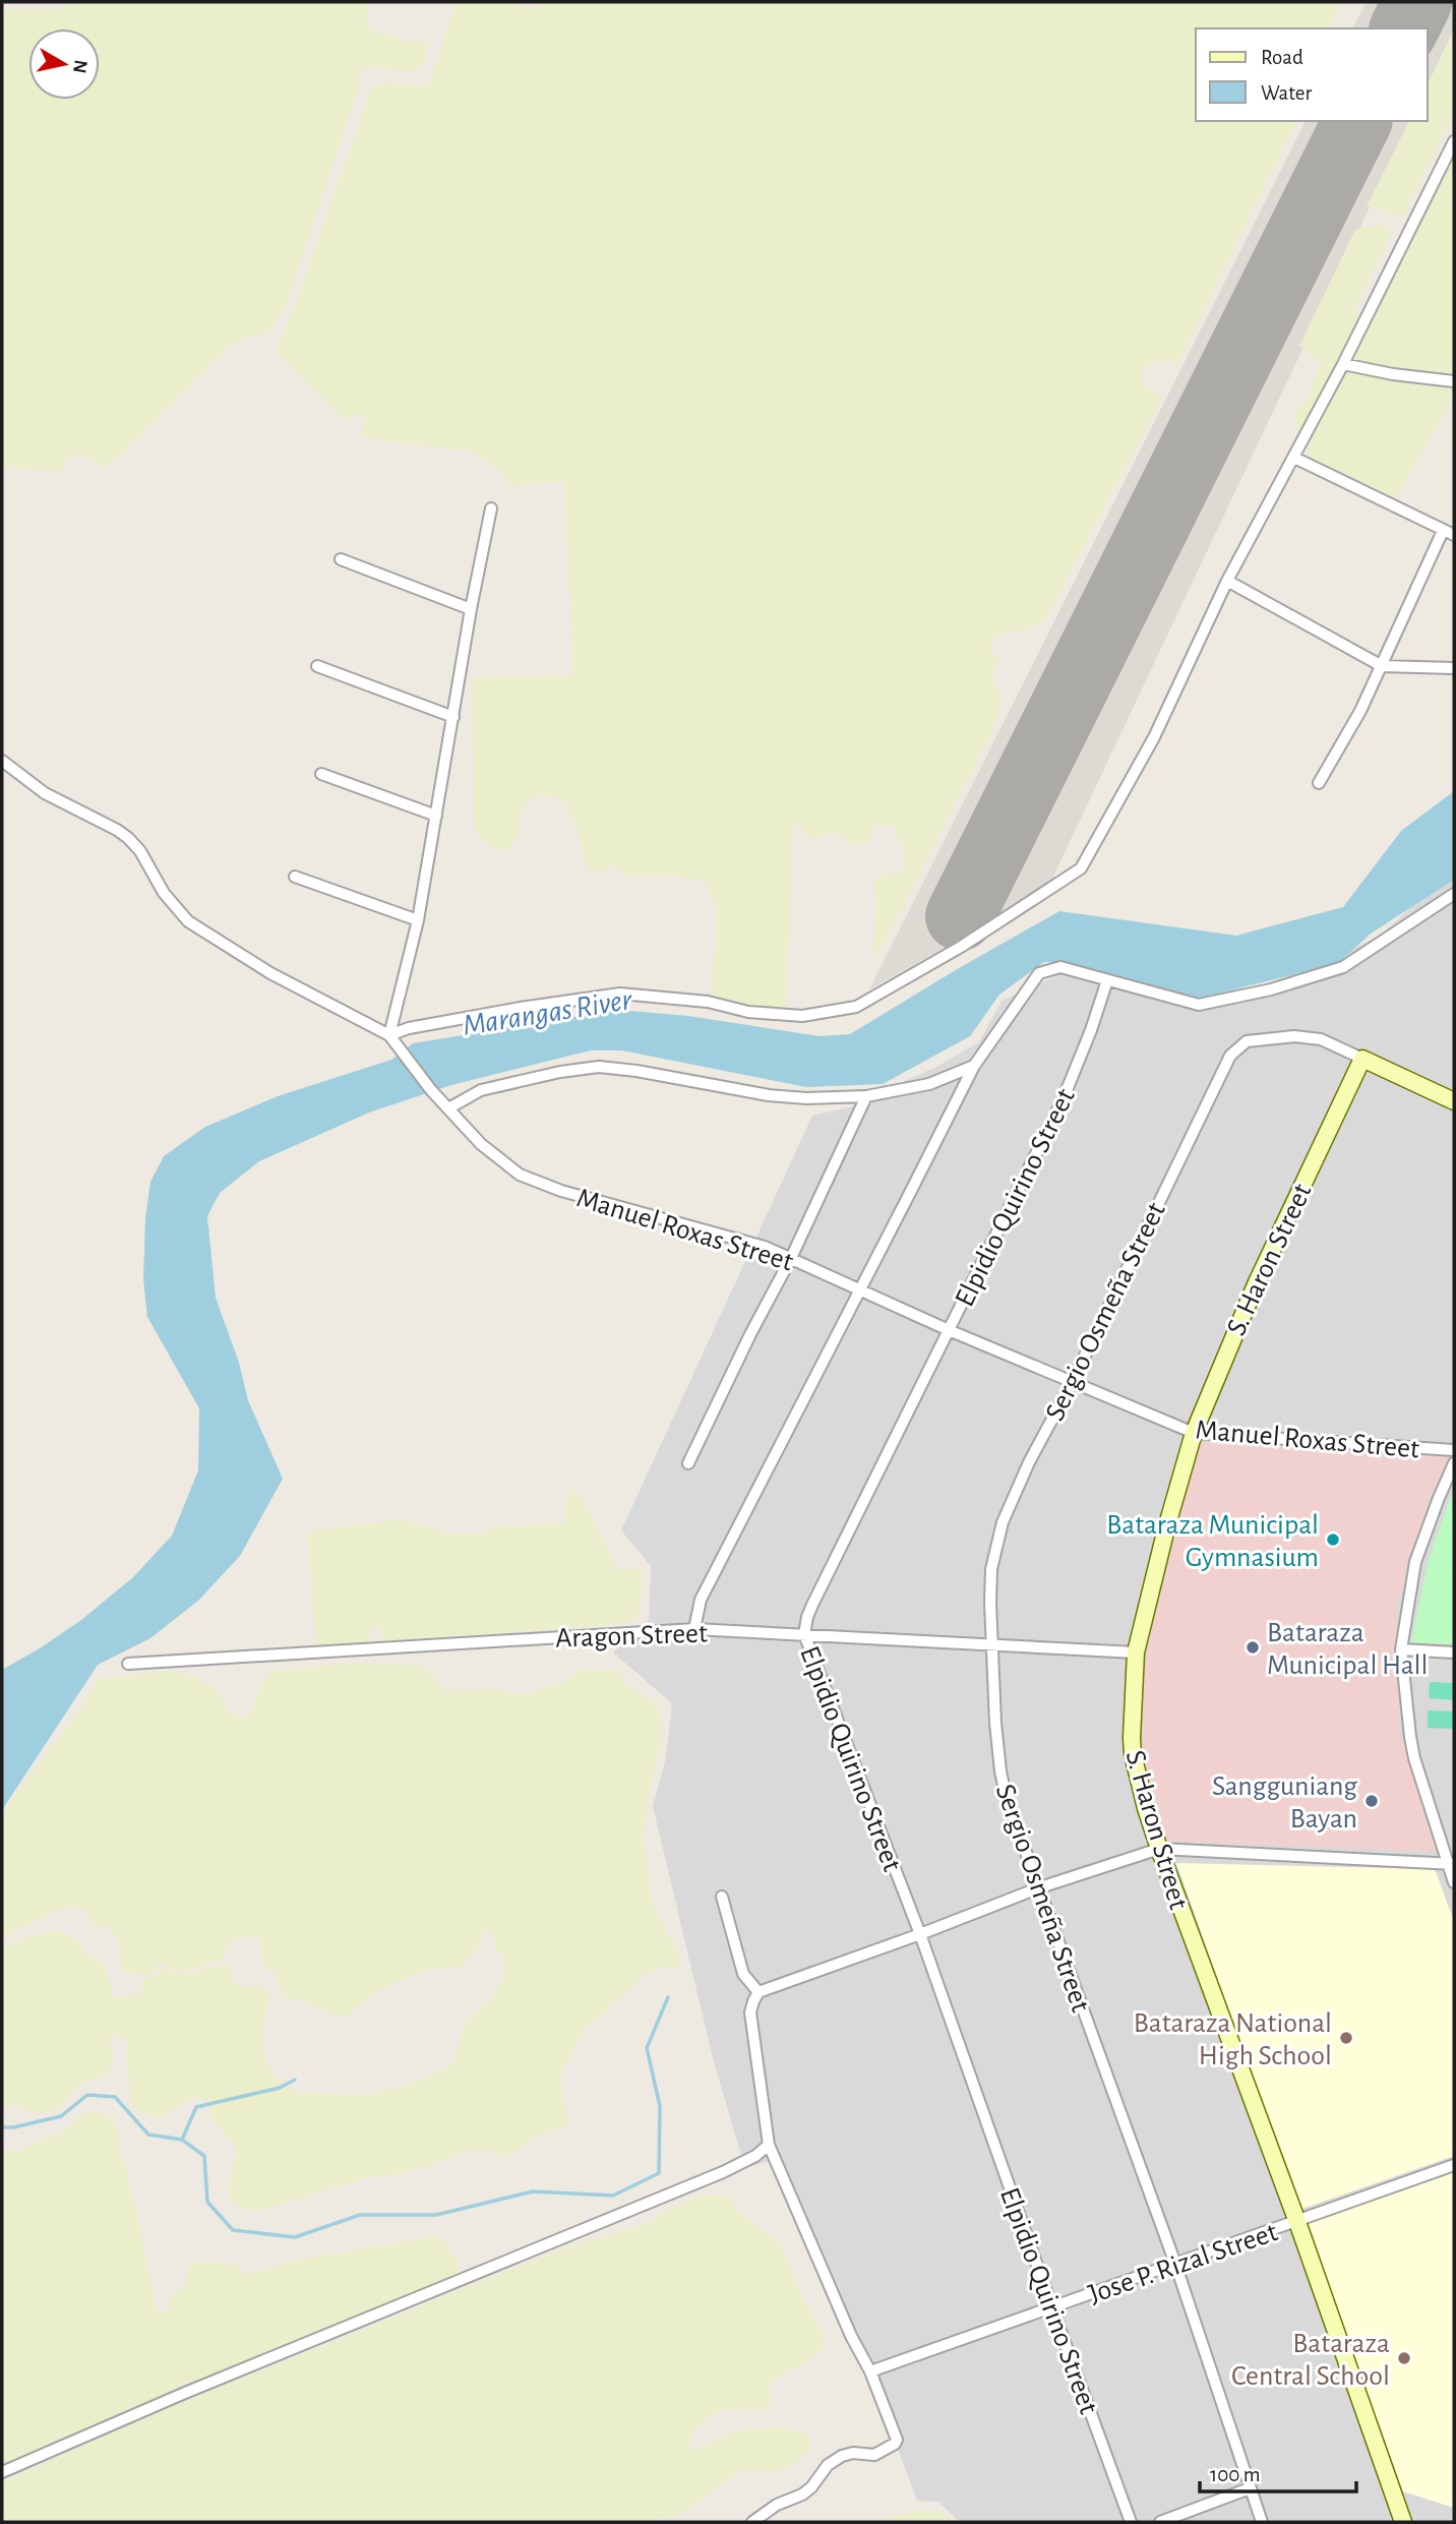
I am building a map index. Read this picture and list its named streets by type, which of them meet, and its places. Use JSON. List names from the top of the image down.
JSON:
{
  "streets": {
    "street": [
      "Elpidio Quirino Street",
      "Manuel Roxas Street",
      "S. Haron Street",
      "Sergio Osmeña Street",
      "Aragon Street",
      "Jose P. Rizal Street"
    ]
  },
  "crossings": [
    ["Elpidio Quirino Street", "Manuel Roxas Street"],
    ["Elpidio Quirino Street", "Aragon Street"],
    ["Elpidio Quirino Street", "Jose P. Rizal Street"],
    ["Manuel Roxas Street", "S. Haron Street"],
    ["Manuel Roxas Street", "Sergio Osmeña Street"],
    ["S. Haron Street", "Sergio Osmeña Street"],
    ["S. Haron Street", "Aragon Street"],
    ["S. Haron Street", "Jose P. Rizal Street"],
    ["Sergio Osmeña Street", "Aragon Street"],
    ["Sergio Osmeña Street", "Jose P. Rizal Street"]
  ],
  "water": ["Marangas River"],
  "places": [
    "Bataraza Municipal Gymnasium",
    "Bataraza Municipal Hall",
    "Sangguniang Bayan",
    "Bataraza National High School",
    "Bataraza Central School"
  ],
  "legend": ["Road", "Water"],
  "scale_bar": "100 m",
  "north": "right"
}
